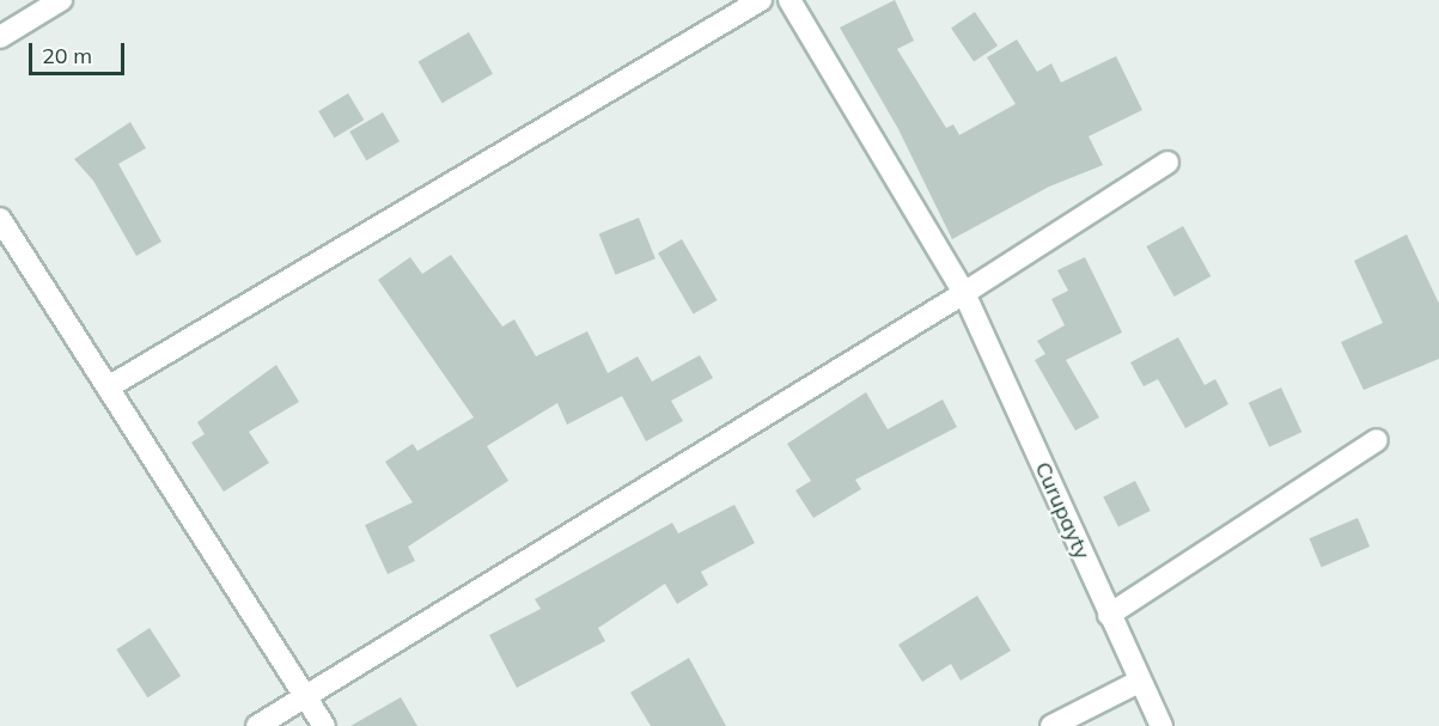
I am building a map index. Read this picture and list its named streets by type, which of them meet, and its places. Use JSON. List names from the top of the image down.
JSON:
{
  "streets": {
    "street": ["Curupayty"]
  },
  "scale_bar": "20 m"
}
